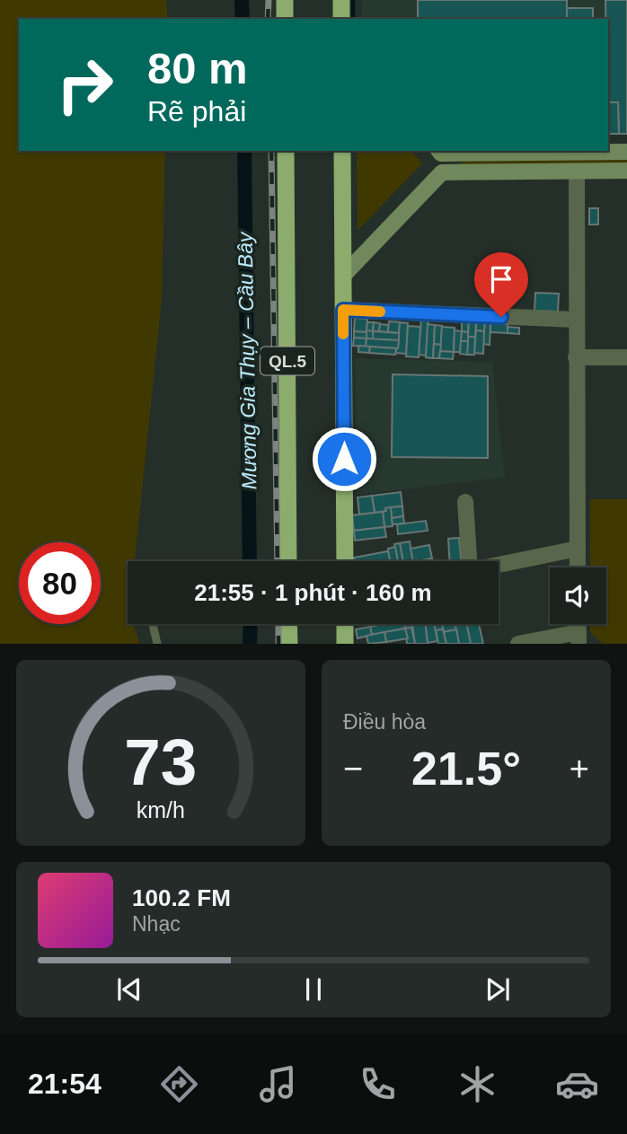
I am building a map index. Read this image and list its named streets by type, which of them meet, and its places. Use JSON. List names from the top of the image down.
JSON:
{
  "streets": {
    "highway": ["QL.5"]
  },
  "water": ["Mương Gia Thụy – Cầu Bây"],
  "page": {
    "turn": ["80 m", "Rẽ phải"],
    "limit": "80",
    "trip": "21:55 · 1 phút · 160 m",
    "tile": "Điều hòa",
    "heat": ["−", "21.5°", "+"],
    "song": ["100.2 FM", "Nhạc"],
    "tabs": "21:54",
    "gauge": ["73", "km/h"]
  }
}
